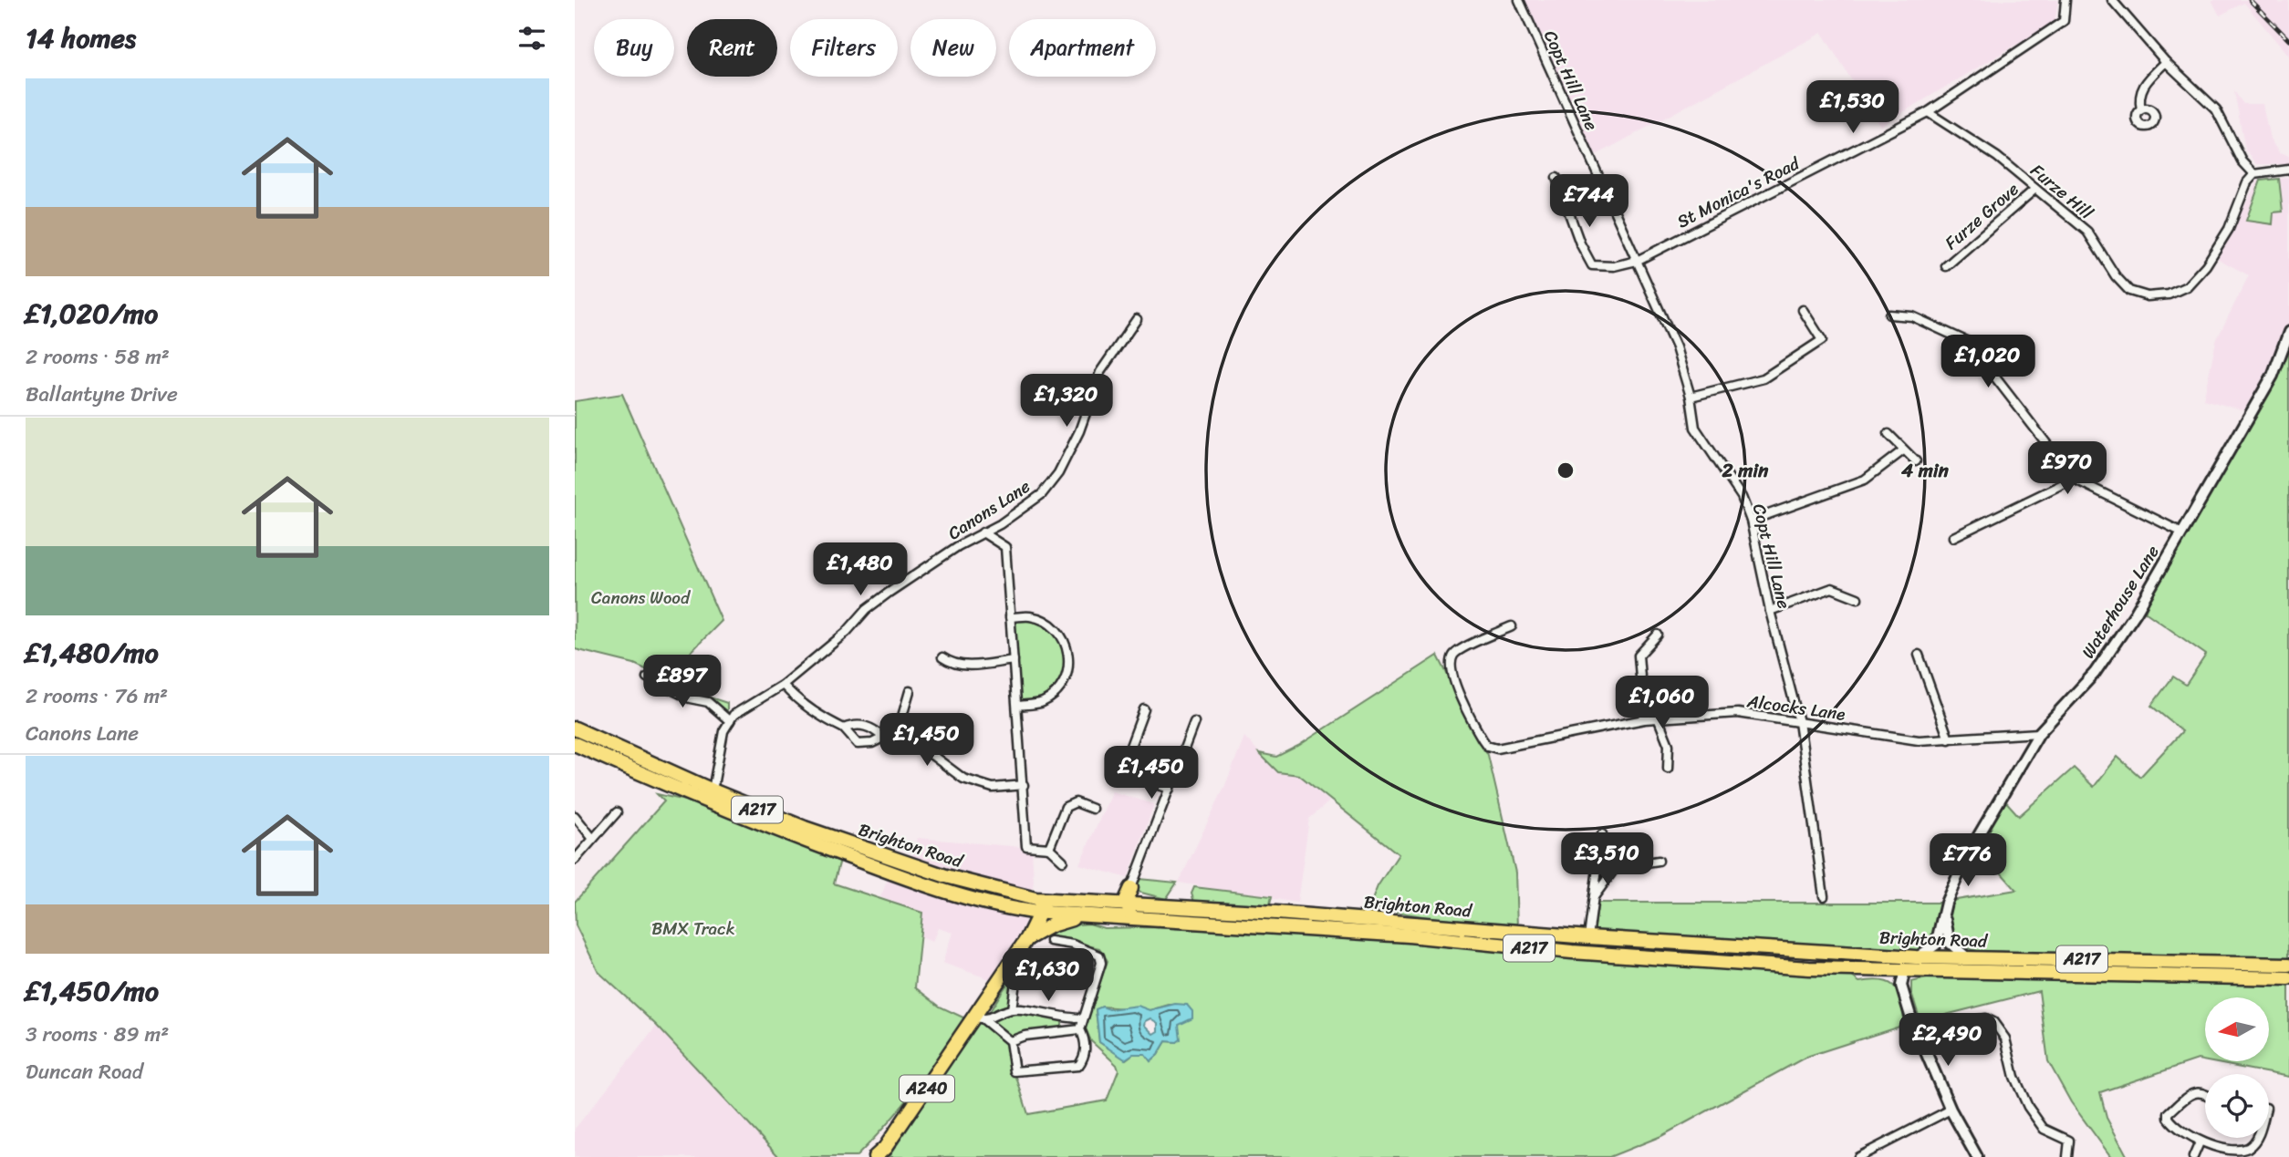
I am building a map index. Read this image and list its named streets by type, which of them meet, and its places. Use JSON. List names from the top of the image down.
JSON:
{
  "streets": {
    "highway": ["A217", "Brighton Road", "A240"],
    "street": [
      "Copt Hill Lane",
      "Furze Hill",
      "St Monica's Road",
      "Furze Grove",
      "Canons Lane",
      "Waterhouse Lane",
      "Alcocks Lane"
    ]
  },
  "crossings": [
    ["Copt Hill Lane", "St Monica's Road"],
    ["Copt Hill Lane", "Alcocks Lane"],
    ["Furze Hill", "St Monica's Road"],
    ["Furze Hill", "Furze Grove"],
    ["Waterhouse Lane", "Alcocks Lane"],
    ["Waterhouse Lane", "Brighton Road"],
    ["Brighton Road", "A240"]
  ],
  "parks": ["Canons Wood", "BMX Track"],
  "north": "left",
  "page": {
    "heading": "14 homes",
    "chip": [
      "Buy",
      "Rent",
      "Filters",
      "New",
      "Apartment"
    ],
    "list": [
      {
        "name": "£1,020/mo",
        "note": "2 rooms · 58 m² · Ballantyne Drive"
      },
      {
        "name": "£1,480/mo",
        "note": "2 rooms · 76 m² · Canons Lane"
      },
      {
        "name": "£1,450/mo",
        "note": "3 rooms · 89 m² · Duncan Road"
      }
    ],
    "price": [
      "£1,530",
      "£744",
      "£1,020",
      "£1,320",
      "£970",
      "£1,480",
      "£897",
      "£1,060",
      "£1,450",
      "£1,450",
      "£3,510",
      "£776",
      "£1,630",
      "£2,490"
    ]
  },
  "rings": ["2 min", "4 min"]
}
